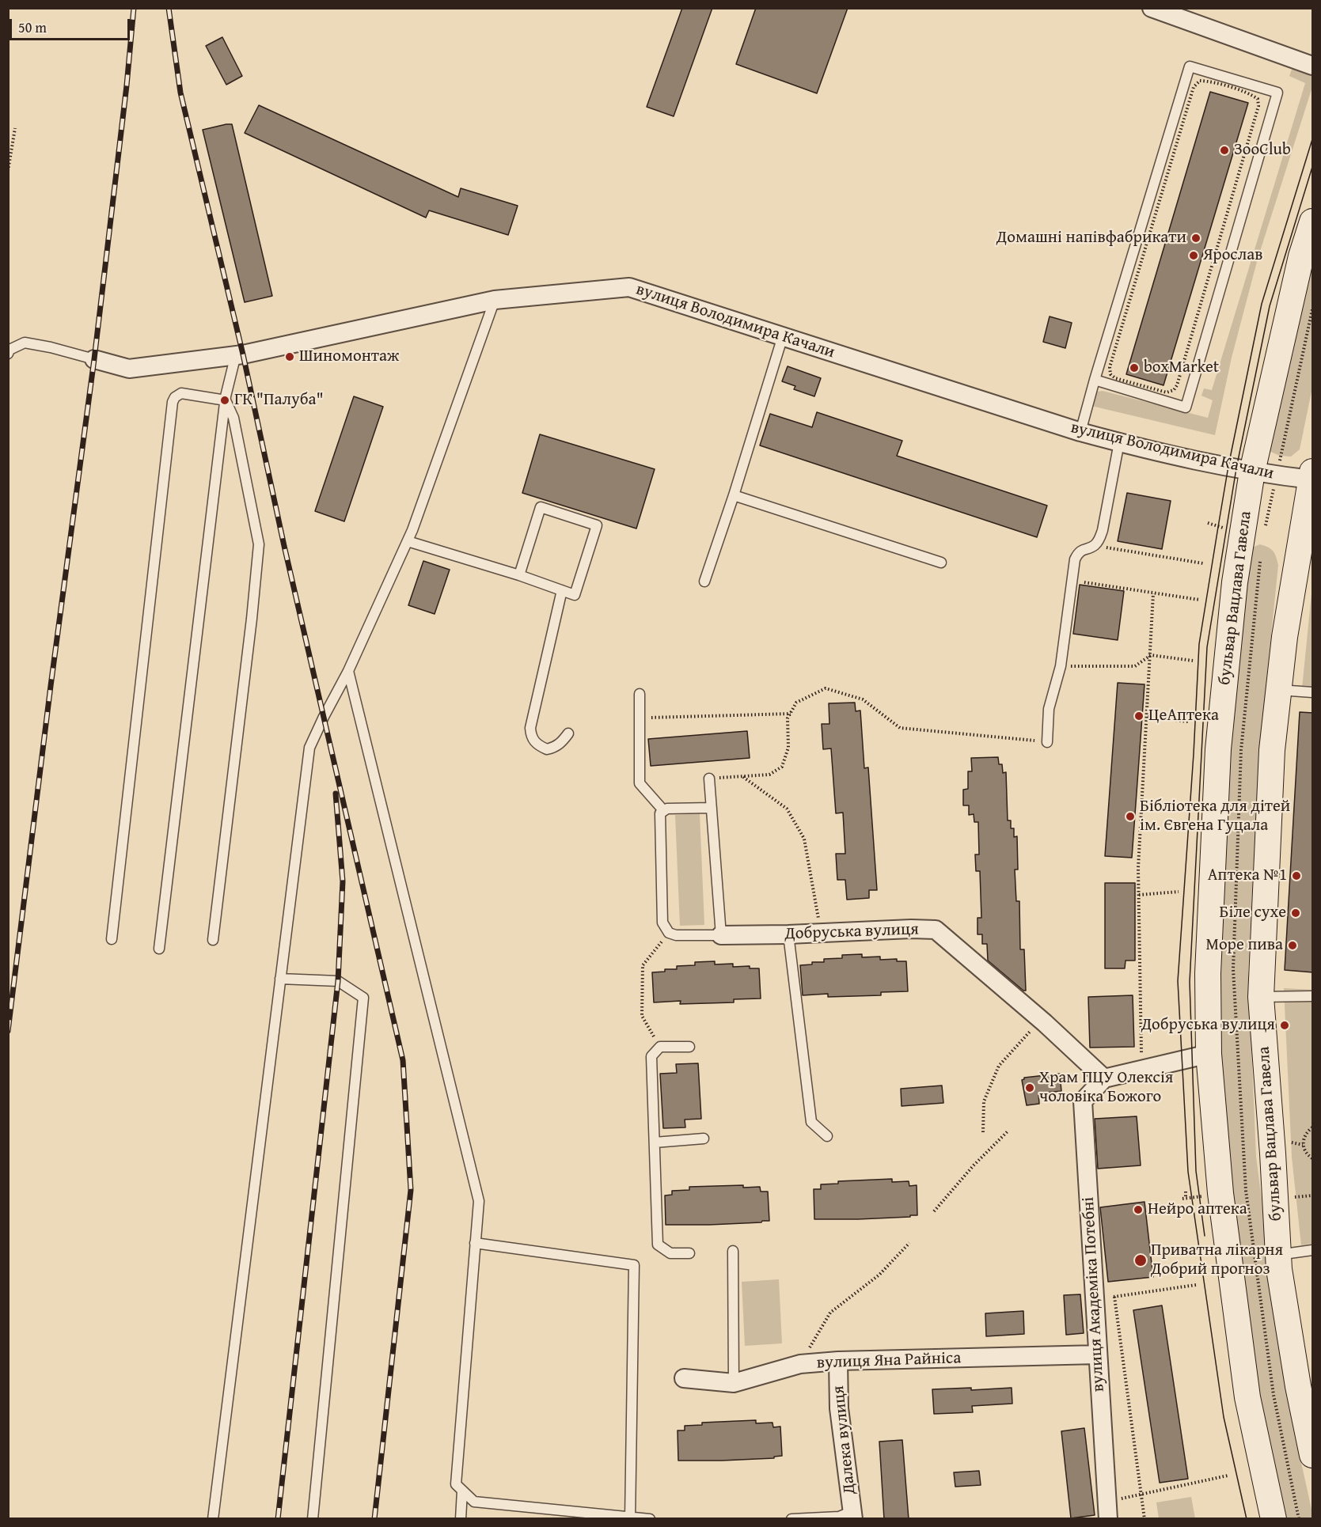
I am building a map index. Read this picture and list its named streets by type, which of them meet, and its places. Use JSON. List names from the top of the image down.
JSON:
{
  "streets": {
    "main road": ["бульвар Вацлава Гавела"],
    "street": [
      "вулиця Володимира Качали",
      "Добруська вулиця",
      "вулиця Академіка Потебні",
      "вулиця Яна Райніса",
      "Далека вулиця"
    ]
  },
  "crossings": [
    ["вулиця Володимира Качали", "бульвар Вацлава Гавела"],
    ["Добруська вулиця", "вулиця Академіка Потебні"],
    ["вулиця Академіка Потебні", "вулиця Яна Райніса"],
    ["вулиця Яна Райніса", "Далека вулиця"]
  ],
  "places": [
    "ЗооClub",
    "Домашні напівфабрикати",
    "Ярослав",
    "Шиномонтаж",
    "boxMarket",
    "ГК \"Палуба\"",
    "ЦеАптека",
    "Бібліотека для дітей ім. Євгена Гуцала",
    "Аптека №1",
    "Біле сухе",
    "Море пива",
    "Добруська вулиця",
    "Храм ПЦУ Олексія чоловіка Божого",
    "Нейро аптека",
    "Приватна лікарня Добрий прогноз"
  ],
  "scale_bar": "50 m"
}
